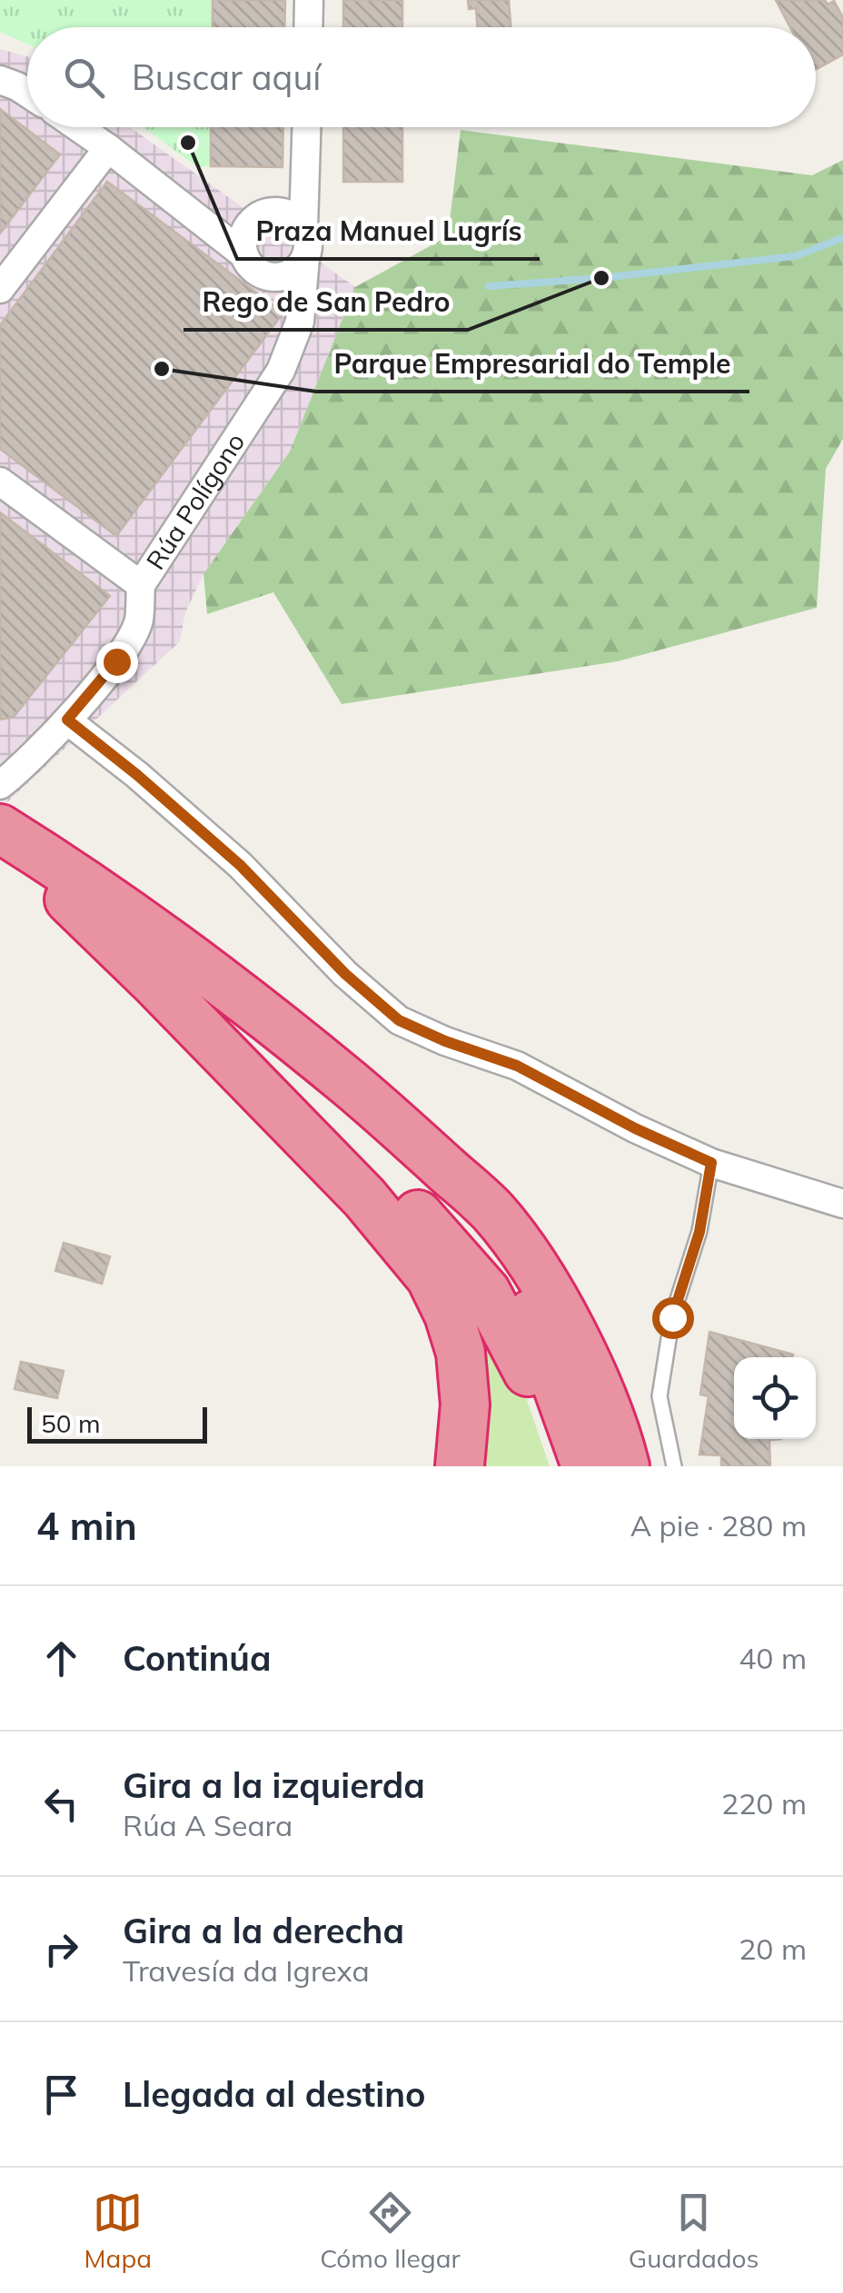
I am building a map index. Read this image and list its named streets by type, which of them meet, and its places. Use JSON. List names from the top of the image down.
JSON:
{
  "streets": {
    "street": ["Rúa Polígono"]
  },
  "places": ["Praza Manuel Lugrís", "Rego de San Pedro", "Parque Empresarial do Temple"],
  "scale_bar": "50 m",
  "page": {
    "search": "Buscar aquí",
    "scale": "50 m",
    "heading": ["4 min", "A pie · 280 m"],
    "list": [
      ["Continúa", "40 m"],
      ["Gira a la izquierda", "Rúa A Seara", "220 m"],
      ["Gira a la derecha", "Travesía da Igrexa", "20 m"],
      "Llegada al destino"
    ],
    "nav": ["Mapa", "Cómo llegar", "Guardados"]
  }
}
